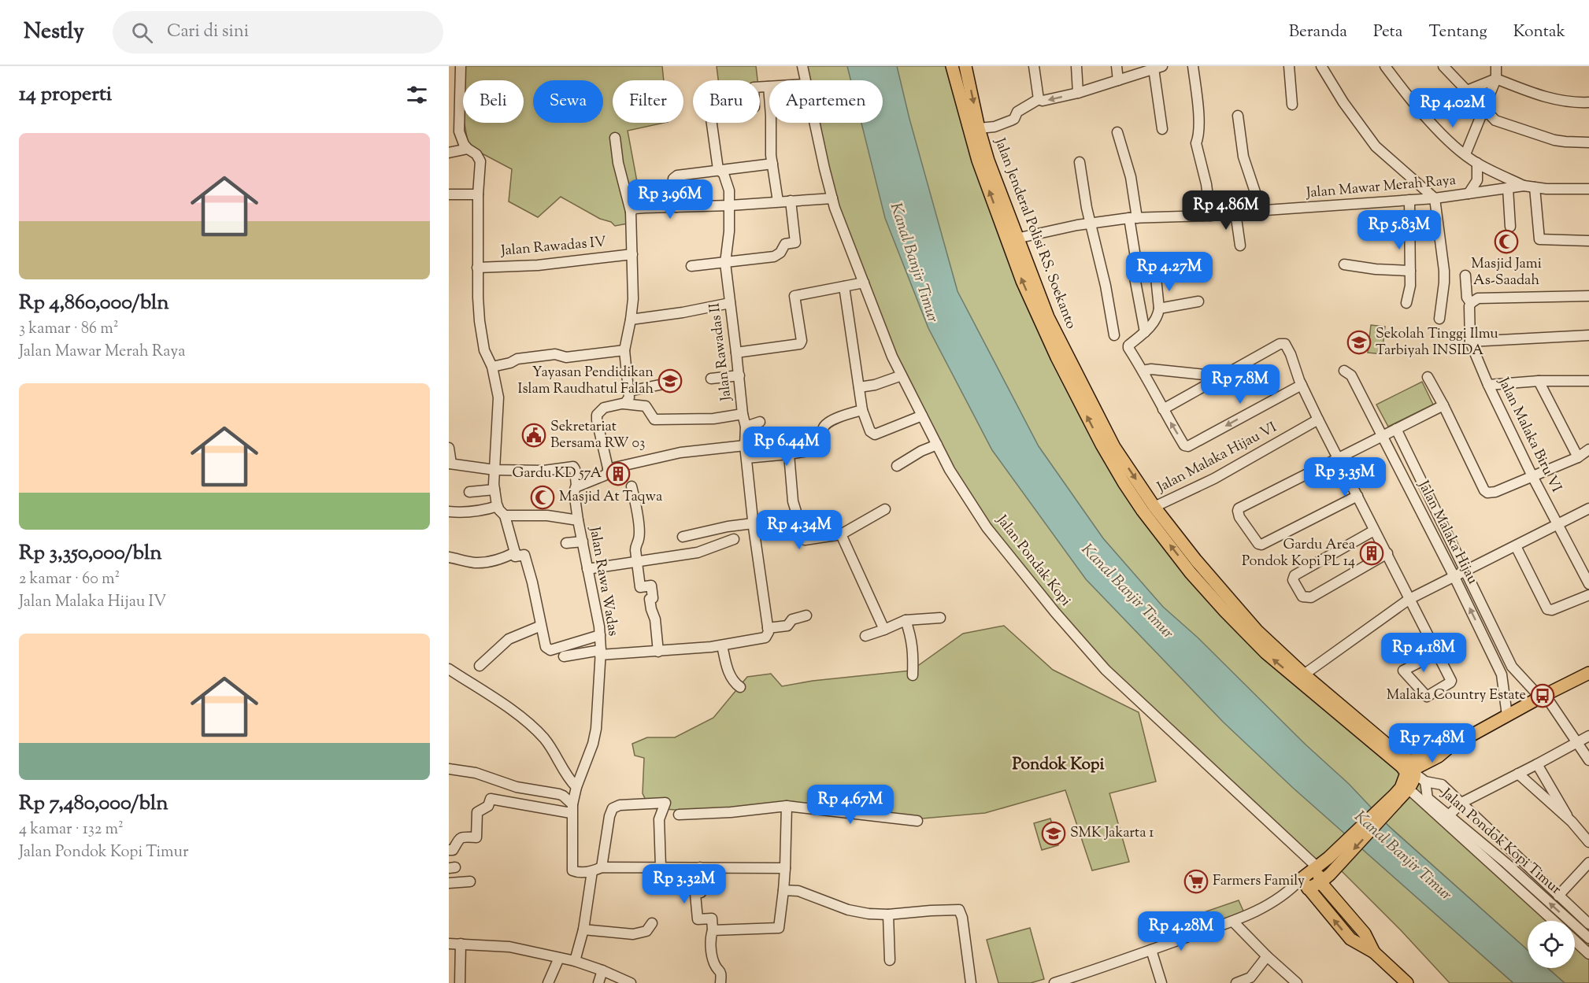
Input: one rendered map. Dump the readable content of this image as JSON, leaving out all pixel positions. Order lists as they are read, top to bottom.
{
  "streets": {
    "main road": ["Jalan Jenderal Polisi RS. Soekanto"],
    "street": [
      "Jalan Mawar Merah Raya",
      "Jalan Rawadas IV",
      "Jalan Rawadas II",
      "Jalan Malaka Biru VI",
      "Jalan Malaka Hijau VI",
      "Jalan Malaka Hijau",
      "Jalan Pondak Kopi",
      "Jalan Rawa Wadas",
      "Jalan Pondok Kopi Timur"
    ]
  },
  "crossings": [
    ["Jalan Mawar Merah Raya", "Jalan Jenderal Polisi RS. Soekanto"],
    ["Jalan Jenderal Polisi RS. Soekanto", "Jalan Malaka Hijau VI"],
    ["Jalan Jenderal Polisi RS. Soekanto", "Jalan Pondok Kopi Timur"]
  ],
  "districts": ["Pondok Kopi"],
  "water": ["Kanal Banjir Timur"],
  "places": {
    "mosque": ["Masjid Jami As-Saadah", "Masjid At Taqwa"],
    "school or university": ["Sekolah Tinggi Ilmu Tarbiyah INSIDA", "Yayasan Pendidikan Islam Raudhatul Falah", "SMK Jakarta 1"],
    "public building": ["Sekretariat Bersama RW 03"],
    "building": ["Gardu KD 57A", "Gardu Area Pondok Kopi PL 14"],
    "bus stop": ["Malaka Country Estate"],
    "supermarket": ["Farmers Family"]
  },
  "page": {
    "header": "Nestly",
    "search": "Cari di sini",
    "nav": [
      "Beranda",
      "Peta",
      "Tentang",
      "Kontak"
    ],
    "heading": "14 properti",
    "chip": [
      "Beli",
      "Sewa",
      "Filter",
      "Baru",
      "Apartemen"
    ],
    "price": [
      "Rp 4.02M",
      "Rp 3.96M",
      "Rp 4.86M",
      "Rp 5.83M",
      "Rp 4.27M",
      "Rp 7.8M",
      "Rp 6.44M",
      "Rp 3.35M",
      "Rp 4.34M",
      "Rp 4.18M",
      "Rp 7.48M",
      "Rp 4.67M",
      "Rp 3.32M",
      "Rp 4.28M"
    ],
    "list": [
      {
        "name": "Rp 4,860,000/bln",
        "note": "3 kamar · 86 m² · Jalan Mawar Merah Raya"
      },
      {
        "name": "Rp 3,350,000/bln",
        "note": "2 kamar · 60 m² · Jalan Malaka Hijau IV"
      },
      {
        "name": "Rp 7,480,000/bln",
        "note": "4 kamar · 132 m² · Jalan Pondok Kopi Timur"
      }
    ]
  }
}
